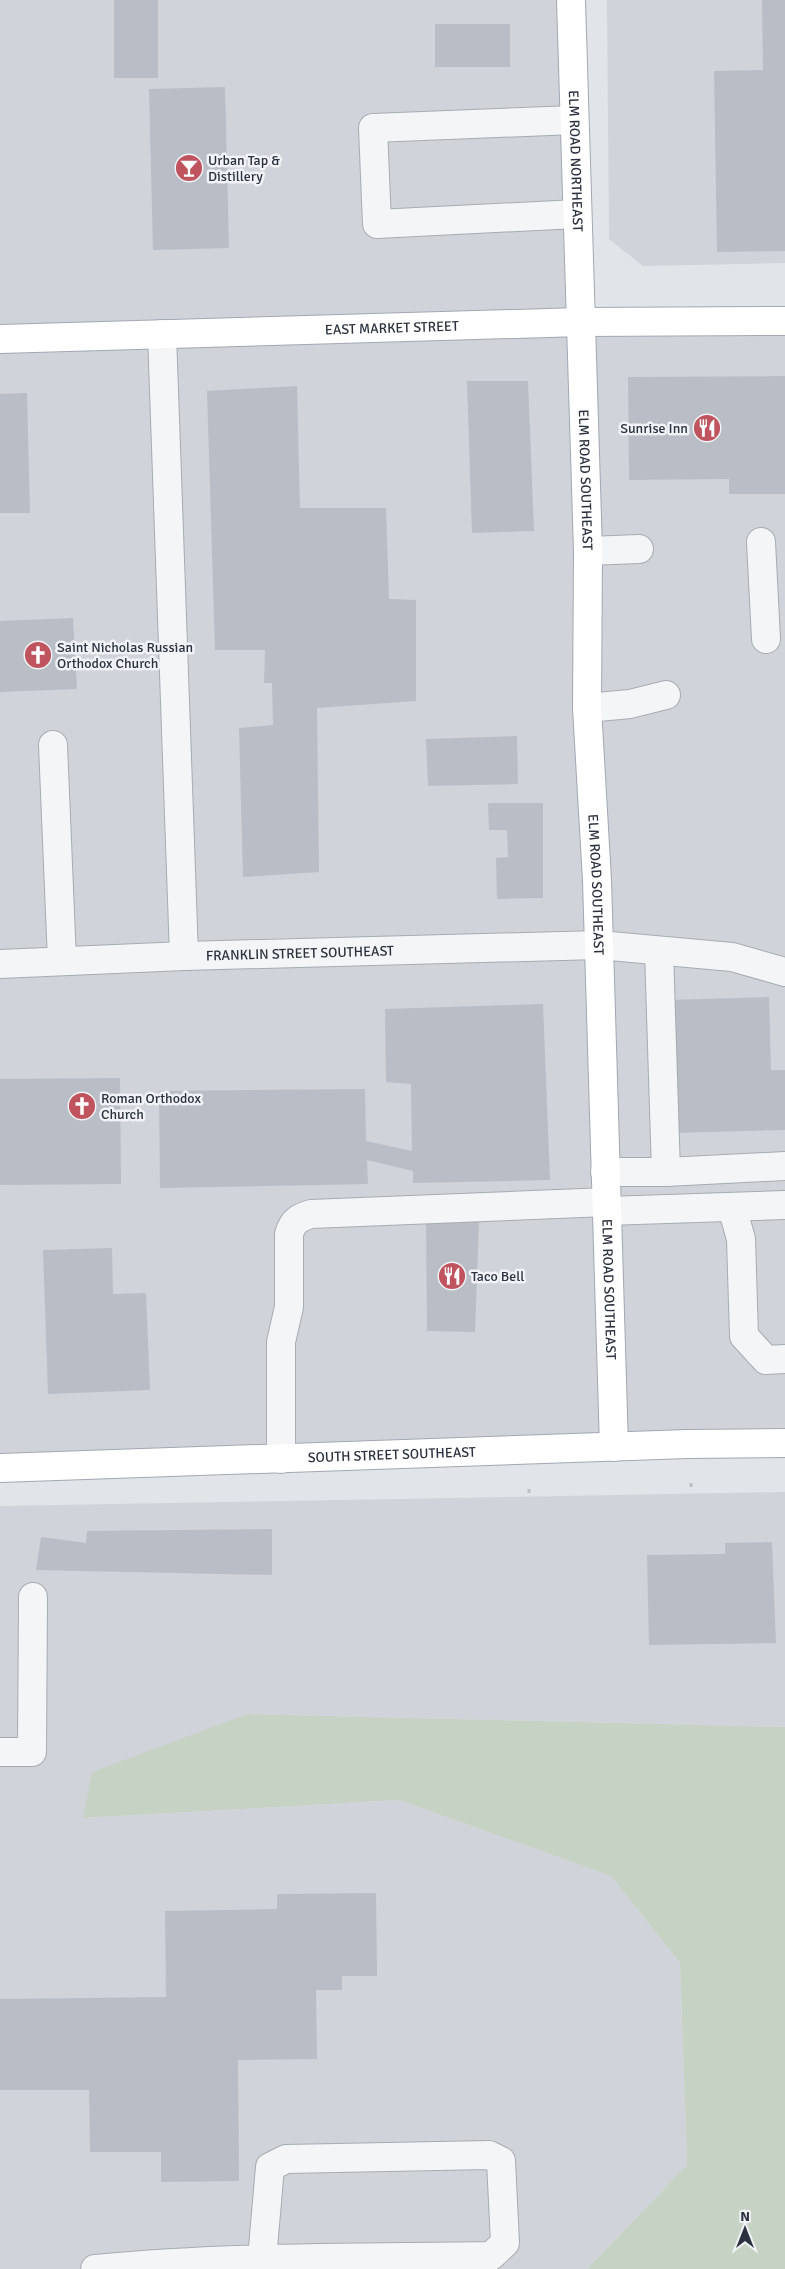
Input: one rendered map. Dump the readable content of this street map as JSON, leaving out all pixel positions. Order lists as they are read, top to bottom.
{
  "streets": {
    "main road": [
      "ELM ROAD NORTHEAST",
      "EAST MARKET STREET",
      "ELM ROAD SOUTHEAST",
      "SOUTH STREET SOUTHEAST"
    ],
    "street": ["FRANKLIN STREET SOUTHEAST"]
  },
  "crossings": [
    ["ELM ROAD NORTHEAST", "EAST MARKET STREET"],
    ["ELM ROAD NORTHEAST", "ELM ROAD SOUTHEAST"],
    ["EAST MARKET STREET", "ELM ROAD SOUTHEAST"],
    ["ELM ROAD SOUTHEAST", "FRANKLIN STREET SOUTHEAST"],
    ["ELM ROAD SOUTHEAST", "SOUTH STREET SOUTHEAST"]
  ],
  "places": {
    "bar": ["Urban Tap & Distillery"],
    "restaurant": ["Sunrise Inn", "Taco Bell"],
    "church": ["Saint Nicholas Russian Orthodox Church", "Roman Orthodox Church"]
  },
  "north": "top"
}
